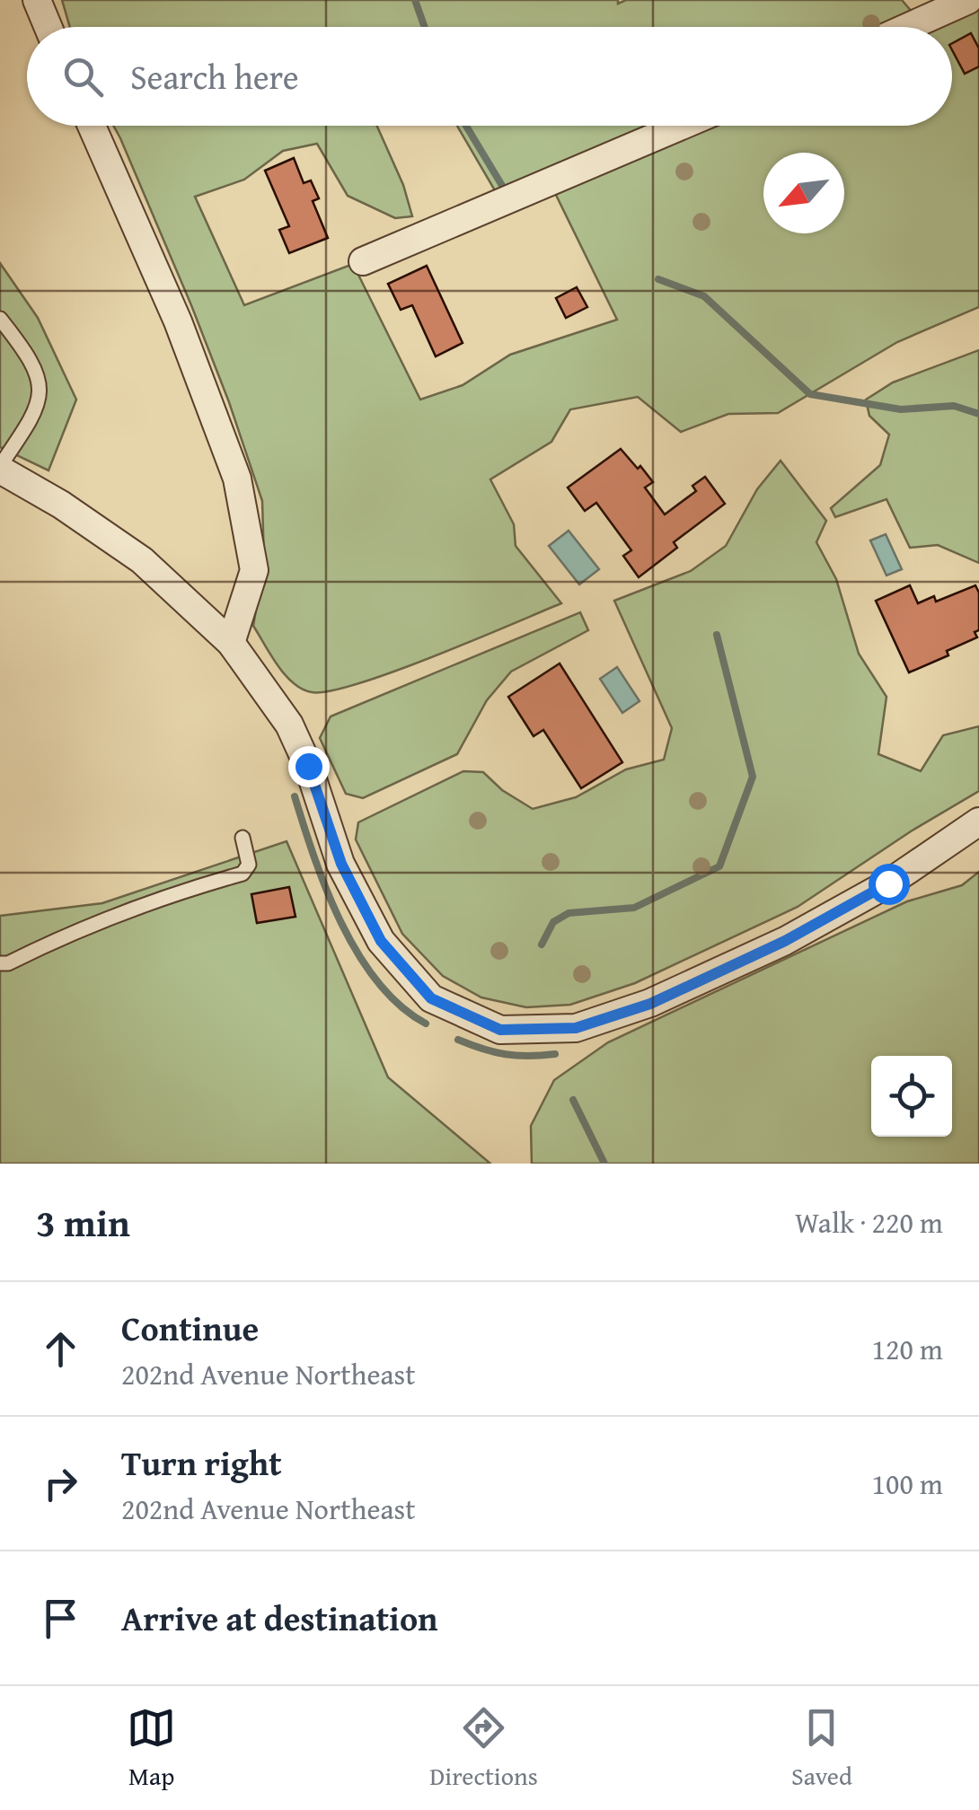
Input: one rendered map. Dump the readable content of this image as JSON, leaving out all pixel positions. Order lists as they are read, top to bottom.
{
  "north": "bottom left",
  "page": {
    "search": "Search here",
    "heading": ["3 min", "Walk · 220 m"],
    "list": [
      ["Continue", "202nd Avenue Northeast", "120 m"],
      ["Turn right", "202nd Avenue Northeast", "100 m"],
      "Arrive at destination"
    ],
    "nav": ["Map", "Directions", "Saved"]
  }
}
